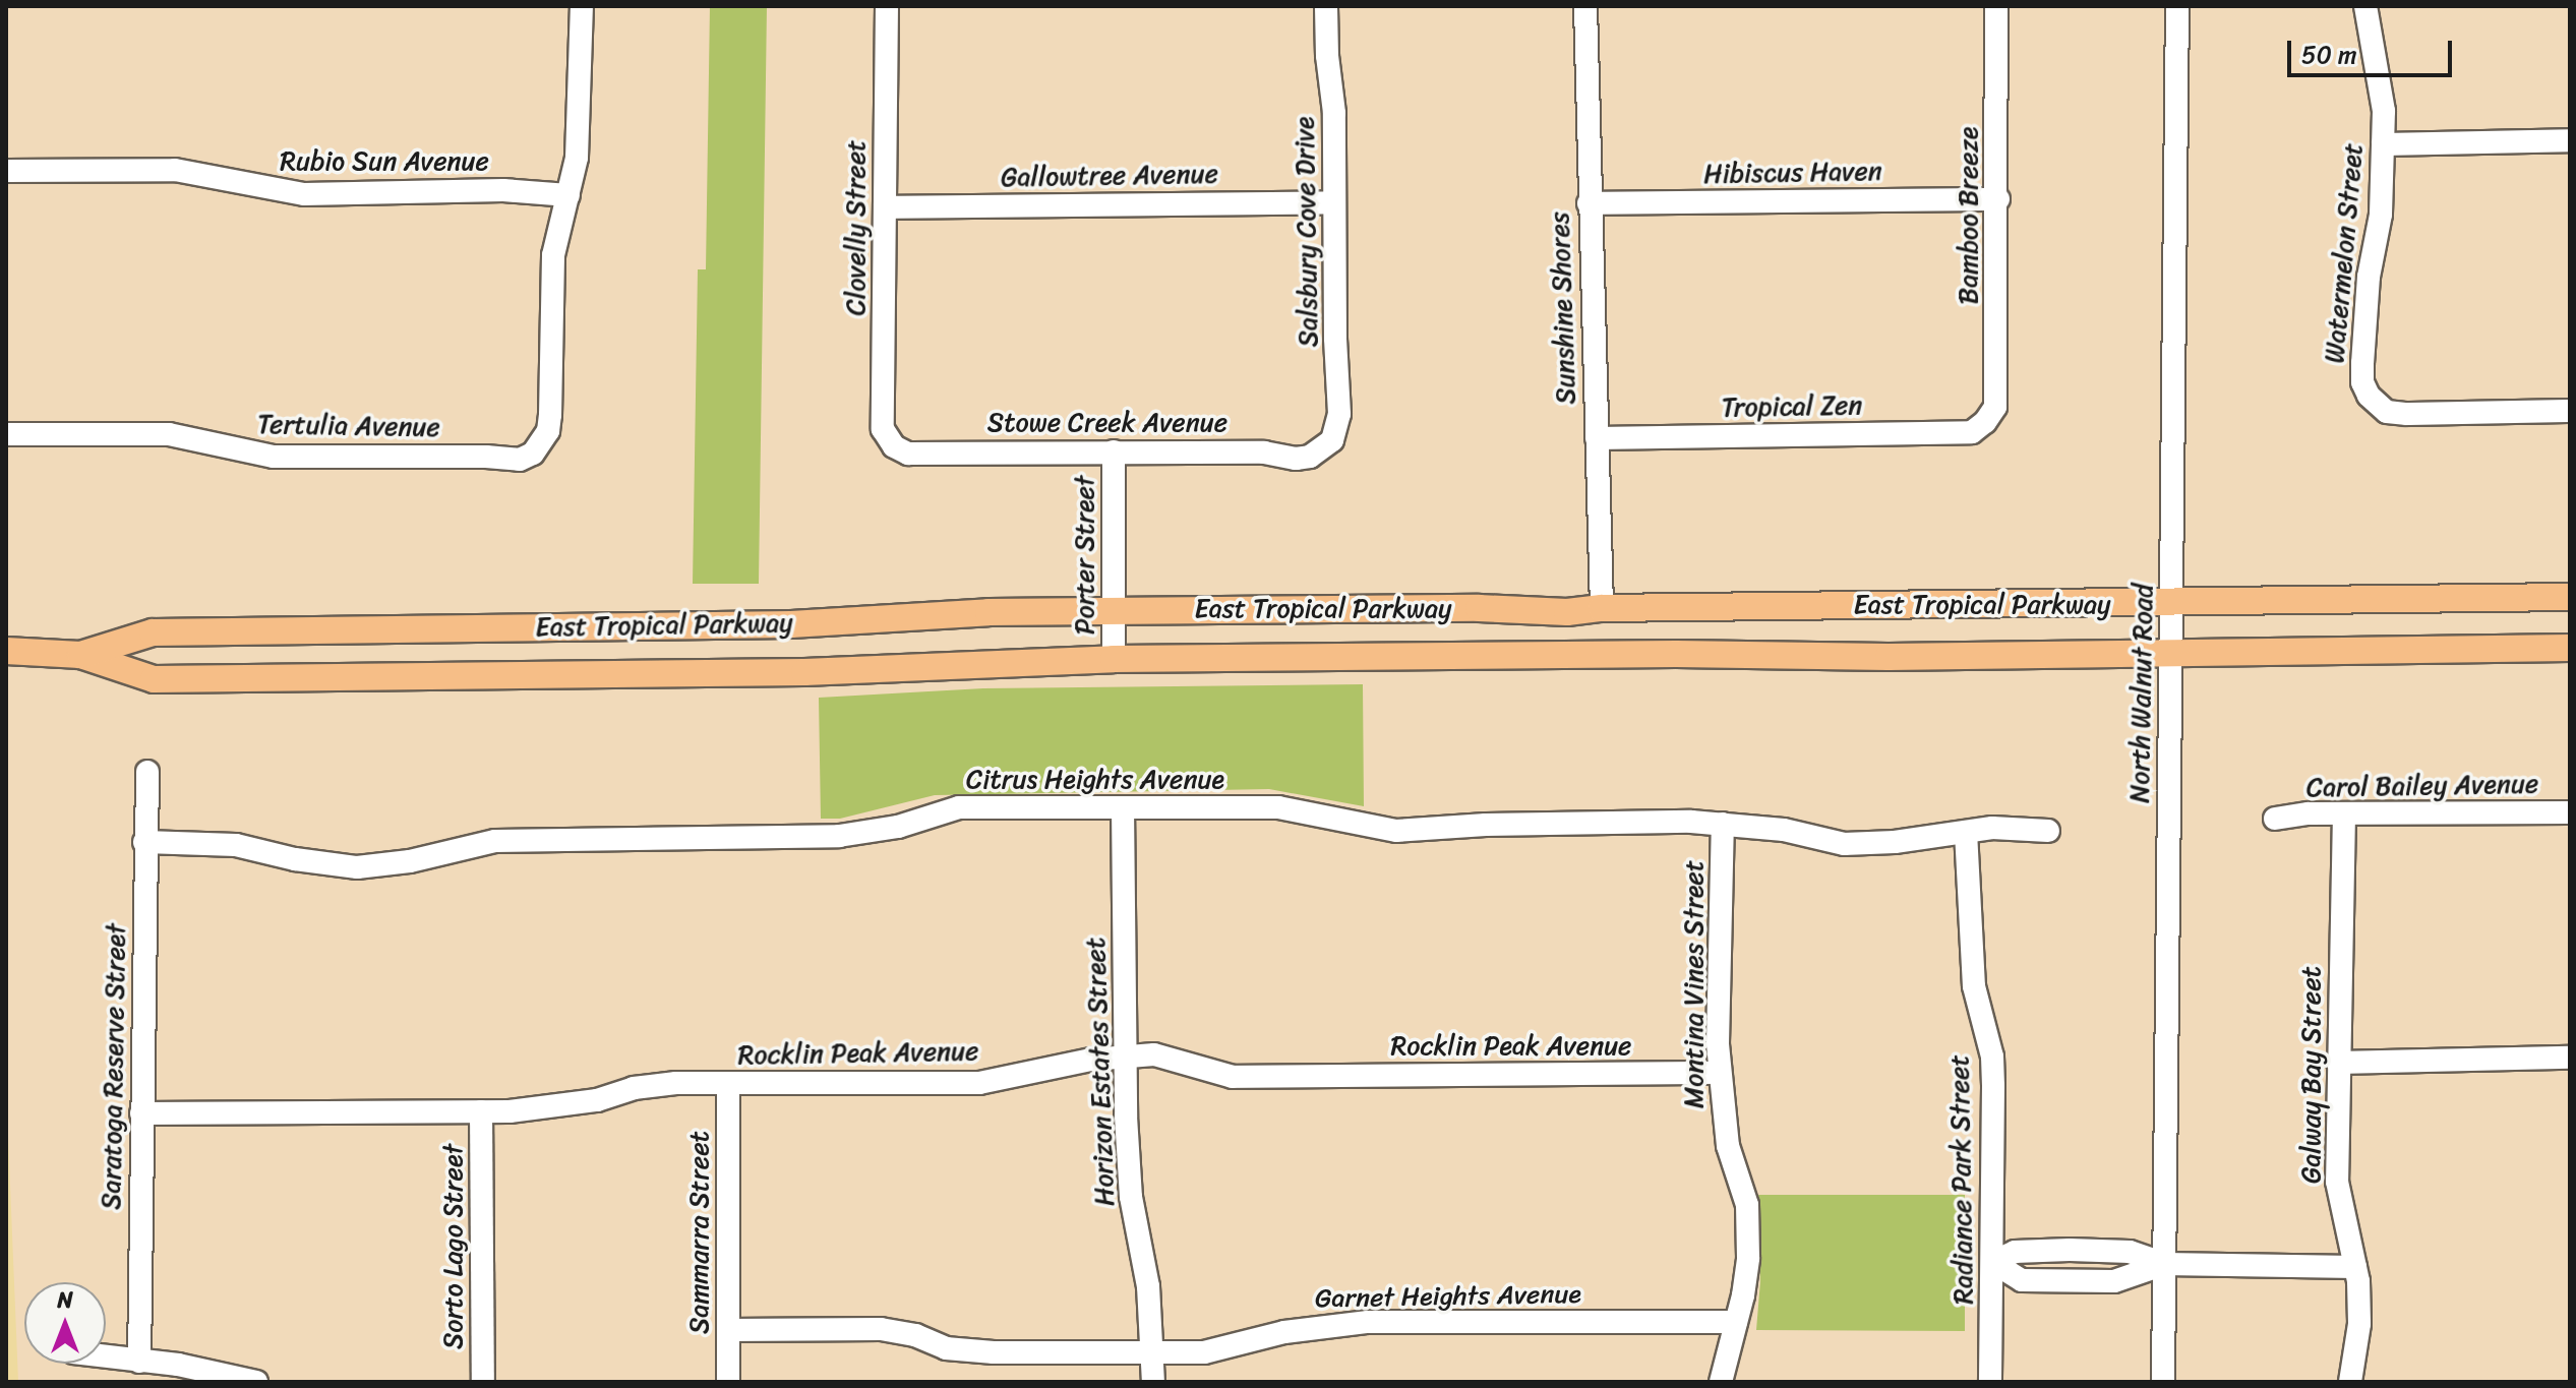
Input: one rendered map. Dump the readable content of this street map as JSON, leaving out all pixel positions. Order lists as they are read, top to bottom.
{
  "streets": {
    "main road": ["East Tropical Parkway"],
    "street": [
      "Rubio Sun Avenue",
      "Hibiscus Haven",
      "Gallowtree Avenue",
      "Bamboo Breeze",
      "Clovelly Street",
      "Salsbury Cove Drive",
      "Watermelon Street",
      "Sunshine Shores",
      "Tropical Zen",
      "Stowe Creek Avenue",
      "Tertulia Avenue",
      "Porter Street",
      "North Walnut Road",
      "Citrus Heights Avenue",
      "Carol Bailey Avenue",
      "Montina Vines Street",
      "Rocklin Peak Avenue",
      "Saratoga Reserve Street",
      "Horizon Estates Street",
      "Galway Bay Street",
      "Radiance Park Street",
      "Sammarra Street",
      "Sorto Lago Street",
      "Garnet Heights Avenue"
    ]
  },
  "crossings": [
    ["Rubio Sun Avenue", "Tertulia Avenue"],
    ["Hibiscus Haven", "Bamboo Breeze"],
    ["Hibiscus Haven", "Sunshine Shores"],
    ["Gallowtree Avenue", "Clovelly Street"],
    ["Gallowtree Avenue", "Salsbury Cove Drive"],
    ["Bamboo Breeze", "Tropical Zen"],
    ["Clovelly Street", "Stowe Creek Avenue"],
    ["Salsbury Cove Drive", "Stowe Creek Avenue"],
    ["Sunshine Shores", "Tropical Zen"],
    ["Sunshine Shores", "East Tropical Parkway"],
    ["Stowe Creek Avenue", "Porter Street"],
    ["Porter Street", "East Tropical Parkway"],
    ["East Tropical Parkway", "North Walnut Road"],
    ["Citrus Heights Avenue", "Montina Vines Street"],
    ["Citrus Heights Avenue", "Saratoga Reserve Street"],
    ["Citrus Heights Avenue", "Horizon Estates Street"],
    ["Citrus Heights Avenue", "Radiance Park Street"],
    ["Carol Bailey Avenue", "Galway Bay Street"],
    ["Montina Vines Street", "Rocklin Peak Avenue"],
    ["Montina Vines Street", "Garnet Heights Avenue"],
    ["Rocklin Peak Avenue", "Saratoga Reserve Street"],
    ["Rocklin Peak Avenue", "Horizon Estates Street"],
    ["Rocklin Peak Avenue", "Sammarra Street"],
    ["Rocklin Peak Avenue", "Sorto Lago Street"],
    ["Horizon Estates Street", "Garnet Heights Avenue"],
    ["Sammarra Street", "Garnet Heights Avenue"]
  ],
  "scale_bar": "50 m",
  "north": "top"
}
